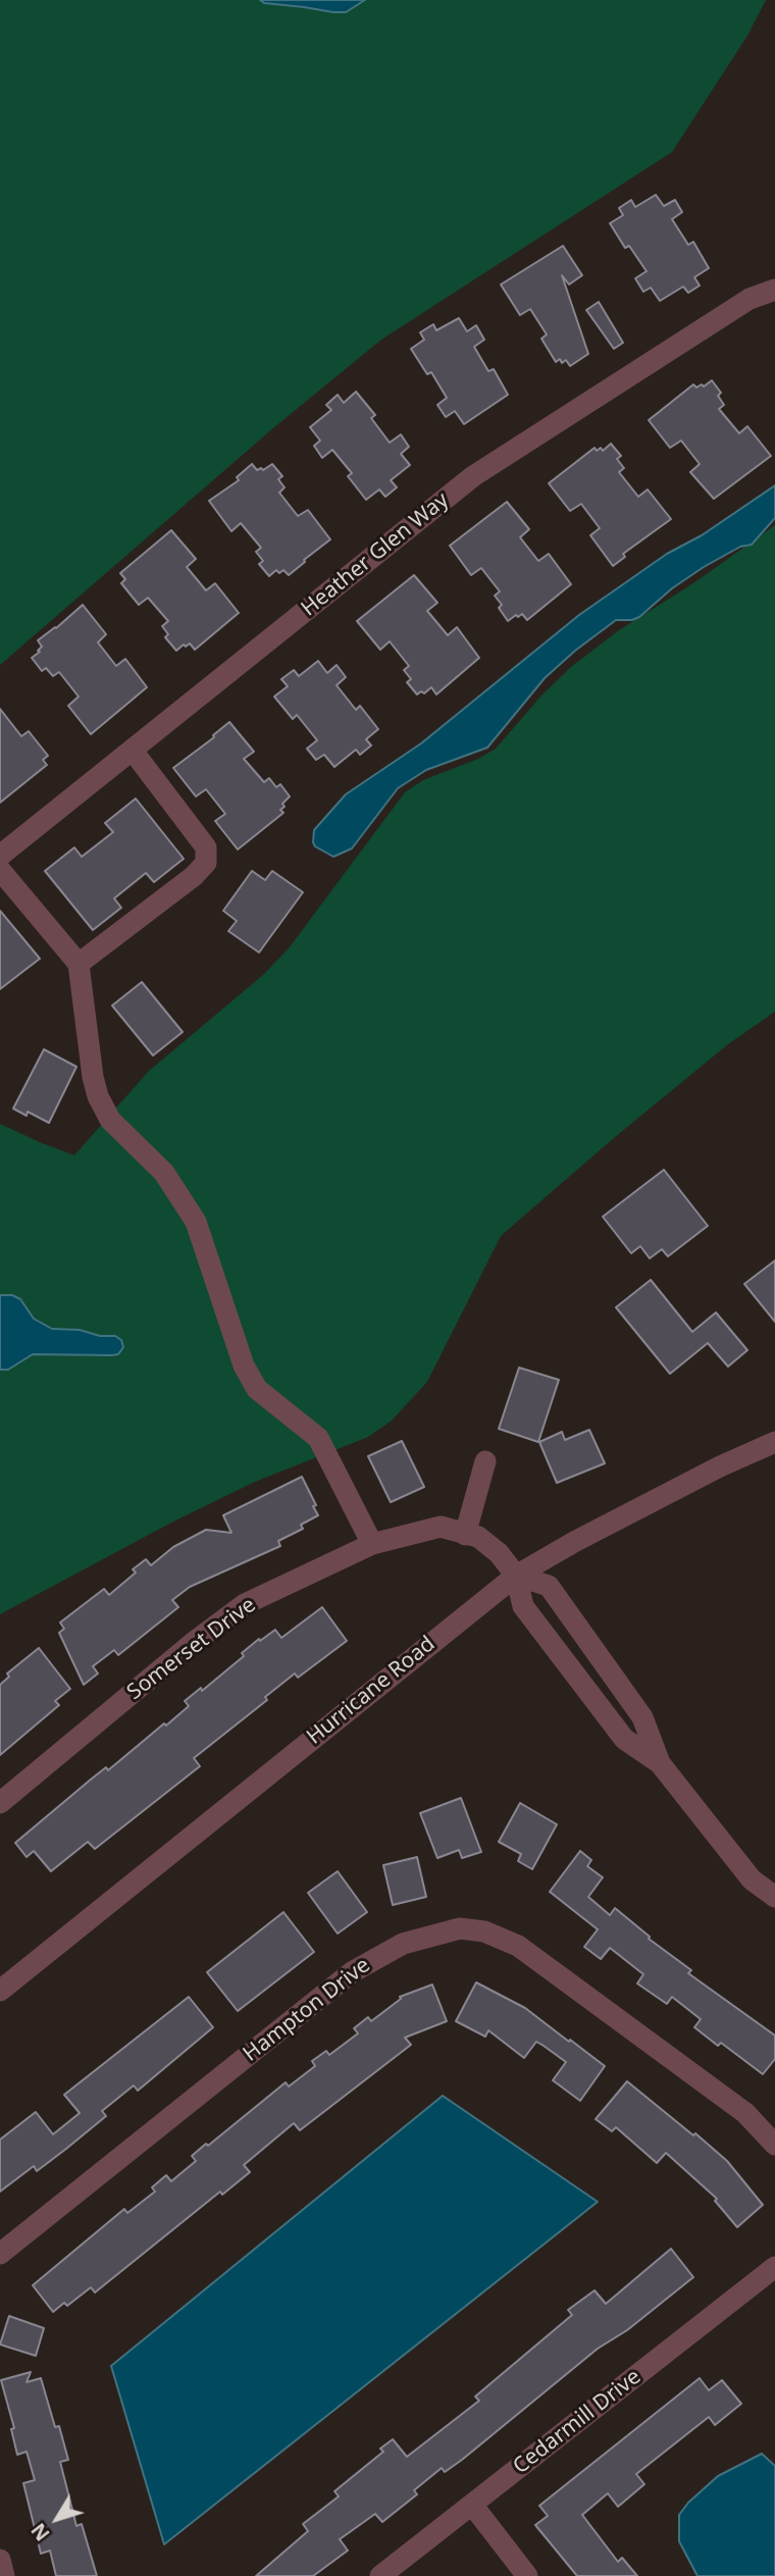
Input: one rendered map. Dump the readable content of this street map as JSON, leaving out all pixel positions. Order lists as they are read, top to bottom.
{
  "streets": {
    "street": [
      "Heather Glen Way",
      "Somerset Drive",
      "Hurricane Road",
      "Hampton Drive",
      "Cedarmill Drive"
    ]
  },
  "crossings": [
    ["Somerset Drive", "Hurricane Road"]
  ],
  "north": "bottom left"
}
